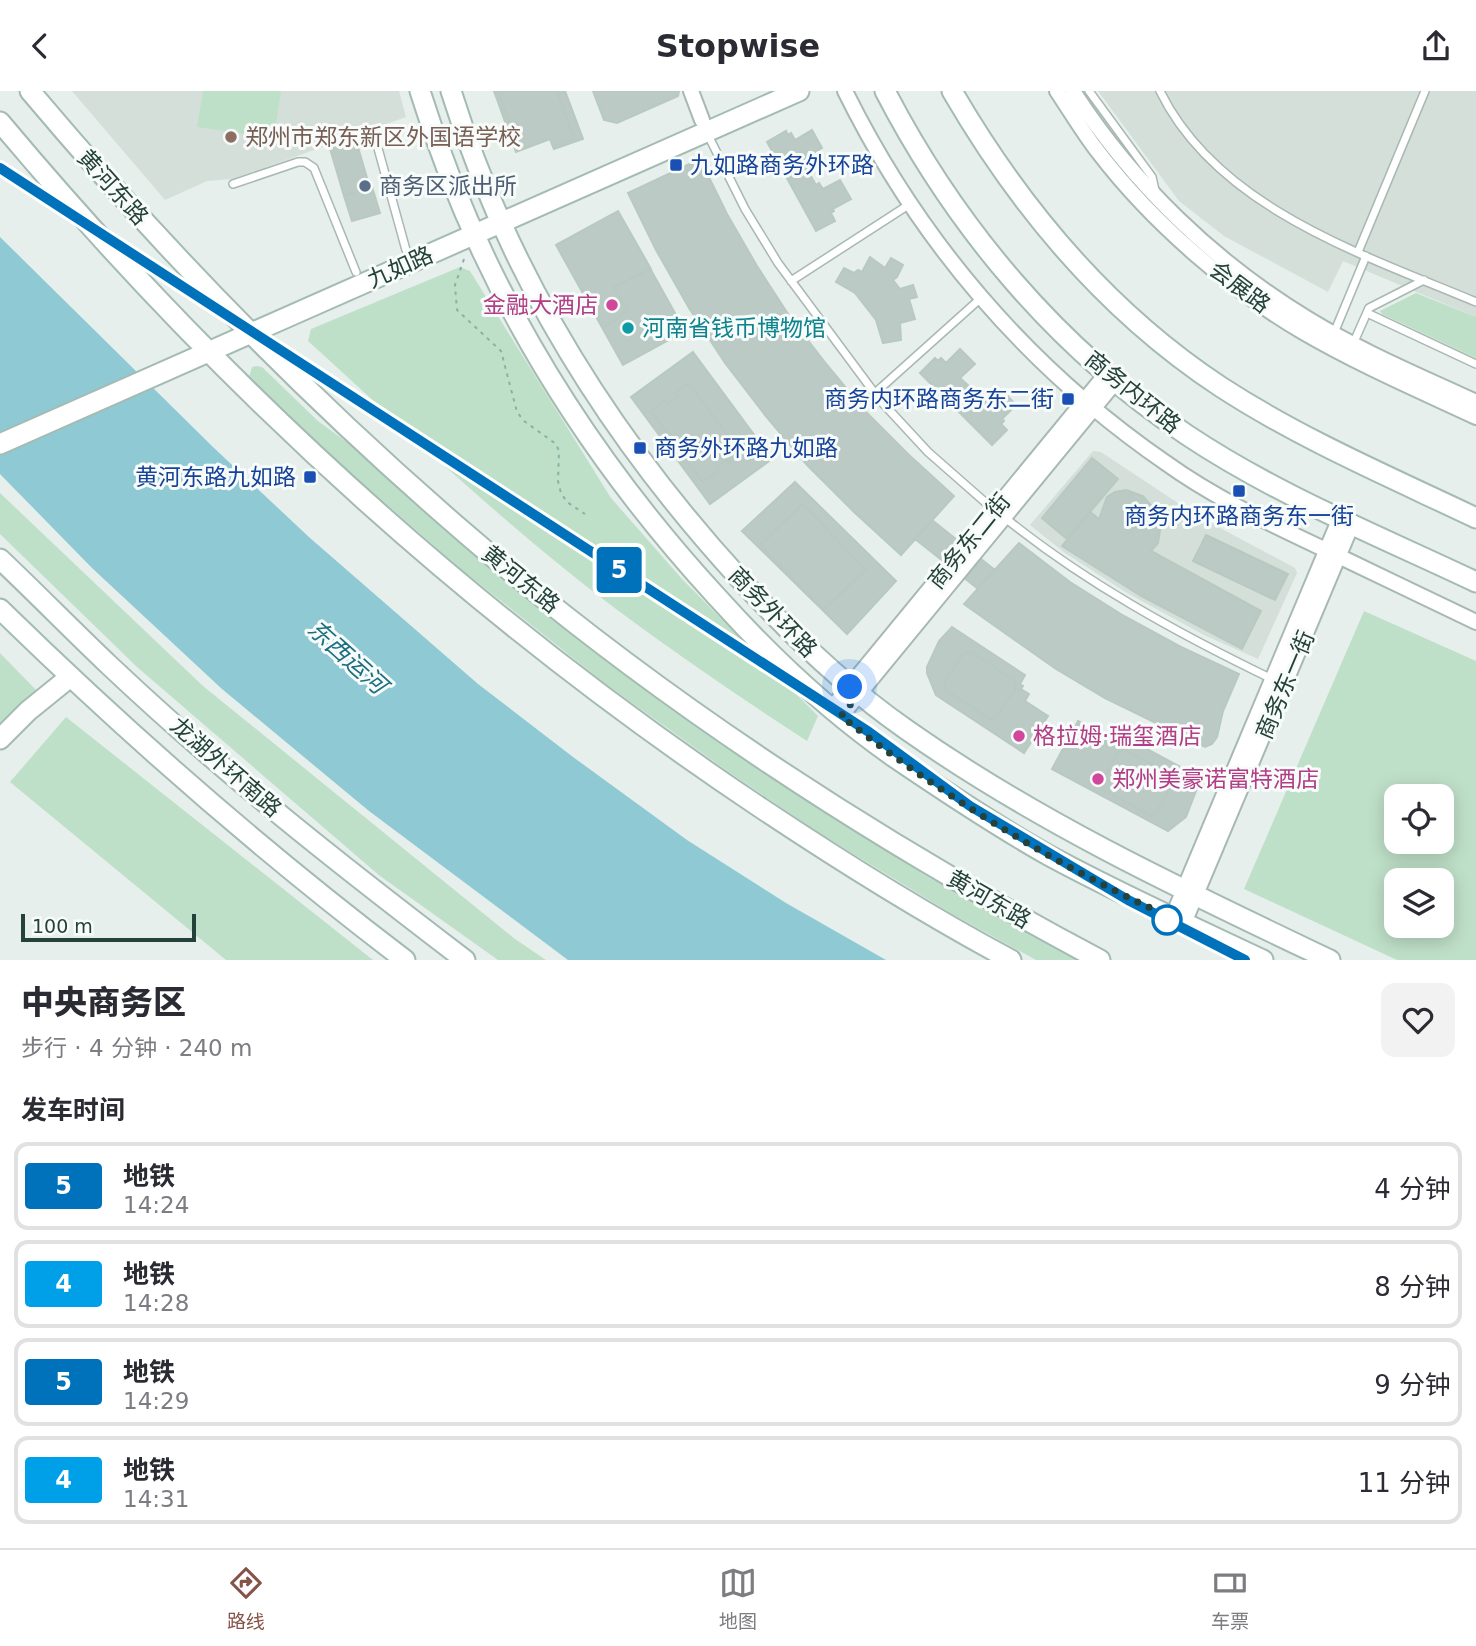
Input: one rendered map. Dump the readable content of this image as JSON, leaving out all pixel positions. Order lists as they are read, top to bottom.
{
  "streets": {
    "street": [
      "黄河东路",
      "九如路",
      "会展路",
      "商务内环路",
      "商务东二街",
      "商务外环路",
      "商务东一街",
      "龙湖外环南路"
    ]
  },
  "crossings": [
    ["黄河东路", "九如路"],
    ["九如路", "商务外环路"],
    ["商务内环路", "商务东二街"],
    ["商务内环路", "商务东一街"],
    ["商务东二街", "商务外环路"],
    ["商务外环路", "商务东一街"]
  ],
  "water": ["东西运河"],
  "places": {
    "other": [
      "郑州市郑东新区外国语学校",
      "商务区派出所",
      "金融大酒店",
      "河南省钱币博物馆",
      "格拉姆·瑞玺酒店",
      "郑州美豪诺富特酒店"
    ],
    "transit": [
      "九如路商务外环路",
      "商务内环路商务东二街",
      "商务外环路九如路",
      "黄河东路九如路",
      "商务内环路商务东一街"
    ]
  },
  "lines": ["metro line 5"],
  "scale_bar": "100 m",
  "page": {
    "header": "Stopwise",
    "on_map": "5",
    "scale": "100 m",
    "heading": [
      ["中央商务区", "步行 · 4 分钟 · 240 m"],
      "发车时间"
    ],
    "list": [
      {
        "mark": "5",
        "name": "地铁",
        "note": "14:24",
        "value": "4 分钟"
      },
      {
        "mark": "4",
        "name": "地铁",
        "note": "14:28",
        "value": "8 分钟"
      },
      {
        "mark": "5",
        "name": "地铁",
        "note": "14:29",
        "value": "9 分钟"
      },
      {
        "mark": "4",
        "name": "地铁",
        "note": "14:31",
        "value": "11 分钟"
      }
    ],
    "tabs": ["路线", "地图", "车票"]
  }
}
